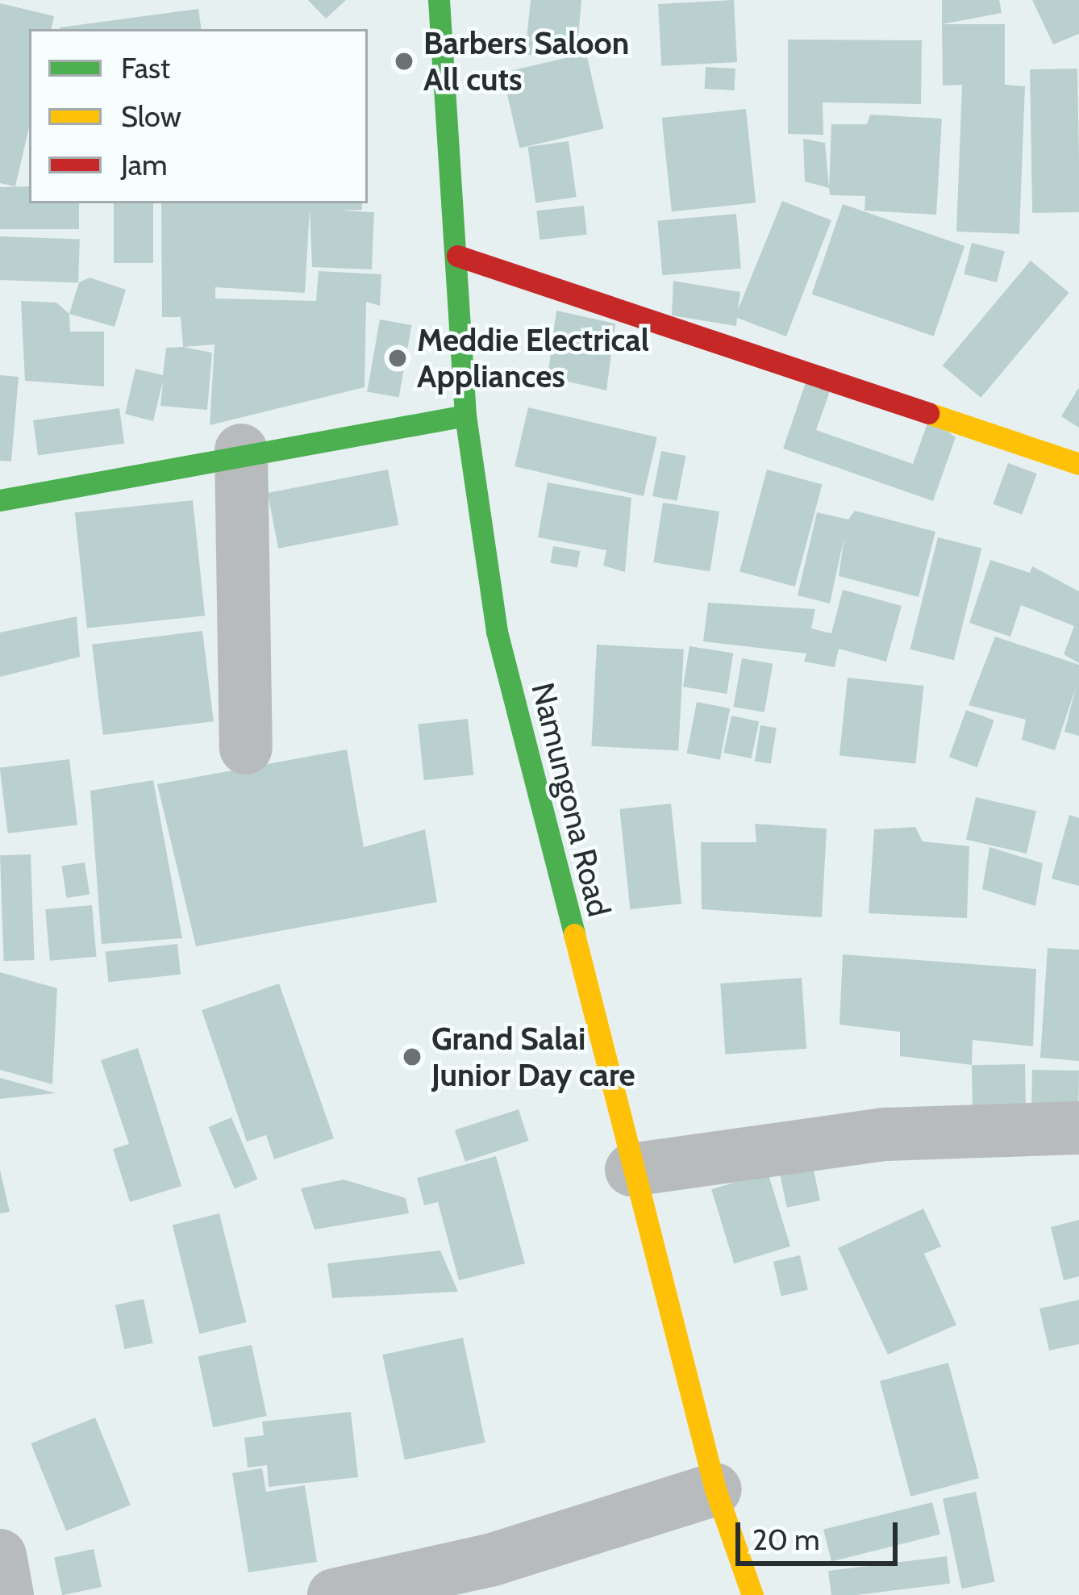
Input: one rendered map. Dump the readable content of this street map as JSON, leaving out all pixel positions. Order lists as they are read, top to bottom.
{
  "streets": {
    "street": ["Namungona Road"]
  },
  "places": ["Barbers Saloon All cuts", "Meddie Electrical Appliances", "Grand Salai Junior Day care"],
  "legend": ["Fast", "Slow", "Jam"],
  "scale_bar": "20 m"
}
